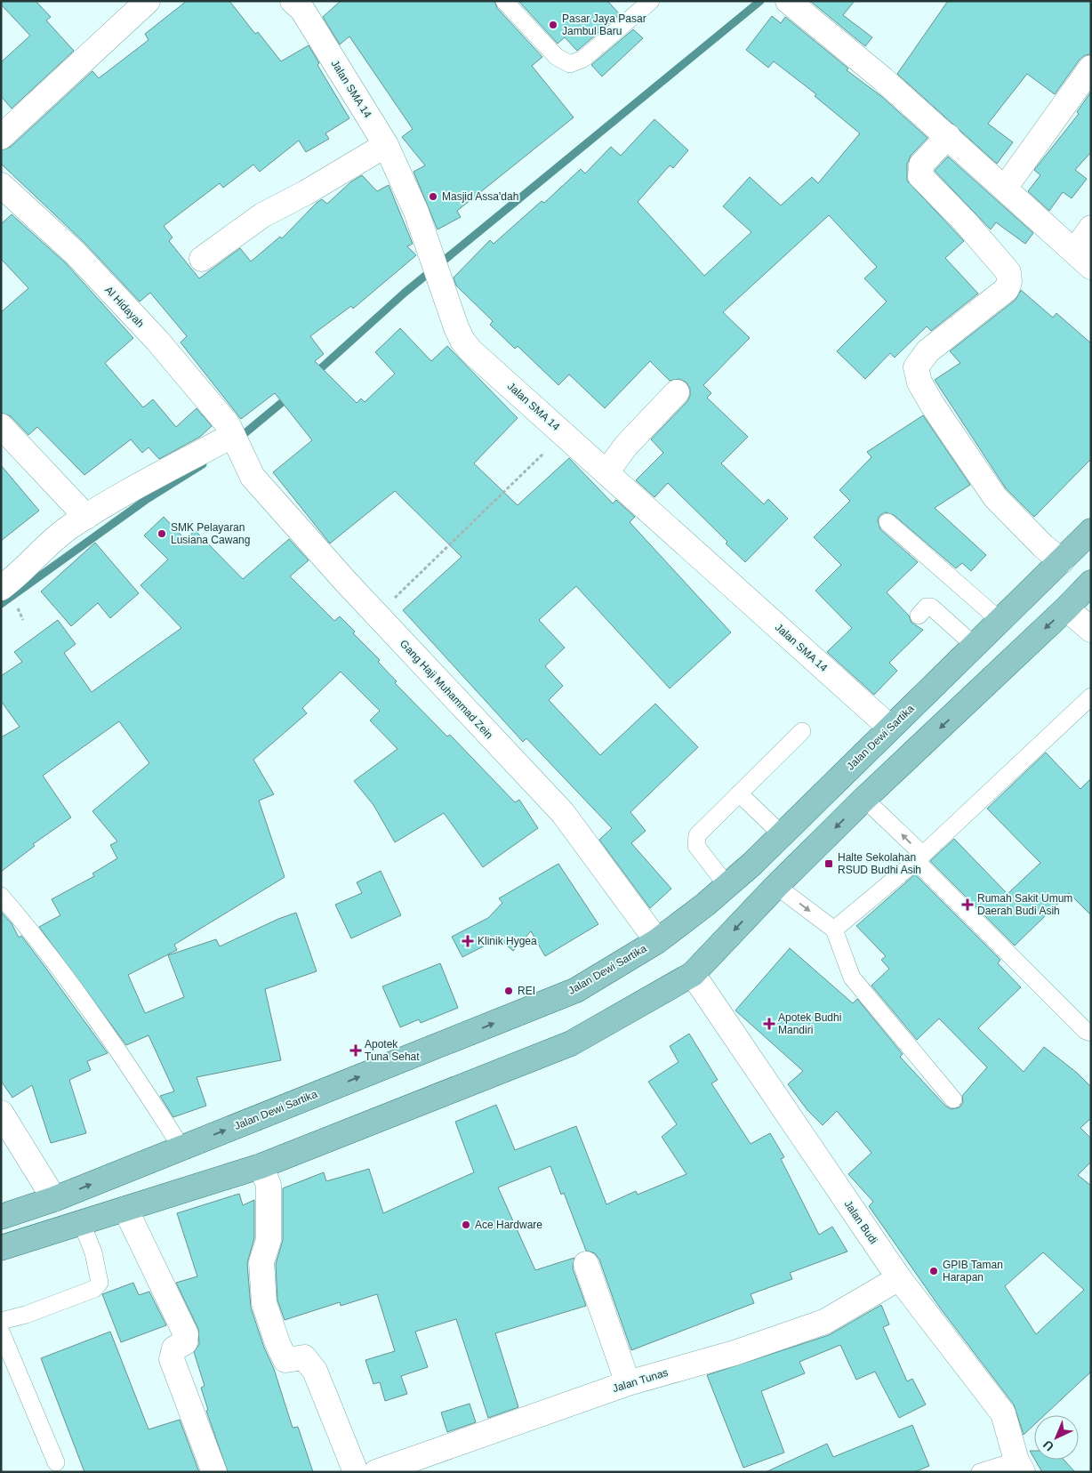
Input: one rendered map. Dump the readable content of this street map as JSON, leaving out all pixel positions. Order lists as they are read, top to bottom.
{
  "streets": {
    "main road": ["Jalan Dewi Sartika"],
    "street": [
      "Jalan SMA 14",
      "Al Hidayah",
      "Gang Haji Muhammad Zein",
      "Jalan Budi",
      "Jalan Tunas"
    ]
  },
  "crossings": [
    ["Jalan SMA 14", "Jalan Dewi Sartika"],
    ["Al Hidayah", "Gang Haji Muhammad Zein"],
    ["Gang Haji Muhammad Zein", "Jalan Dewi Sartika"],
    ["Jalan Budi", "Jalan Tunas"]
  ],
  "places": {
    "other": [
      "Pasar Jaya Pasar Jambul Baru",
      "Masjid Assa'dah",
      "SMK Pelayaran Lusiana Cawang",
      "REI",
      "Ace Hardware",
      "GPIB Taman Harapan"
    ],
    "transit": ["Halte Sekolahan RSUD Budhi Asih"],
    "health": [
      "Rumah Sakit Umum Daerah Budi Asih",
      "Klinik Hygea",
      "Apotek Budhi Mandiri",
      "Apotek Tuna Sehat"
    ]
  },
  "north": "bottom left"
}
